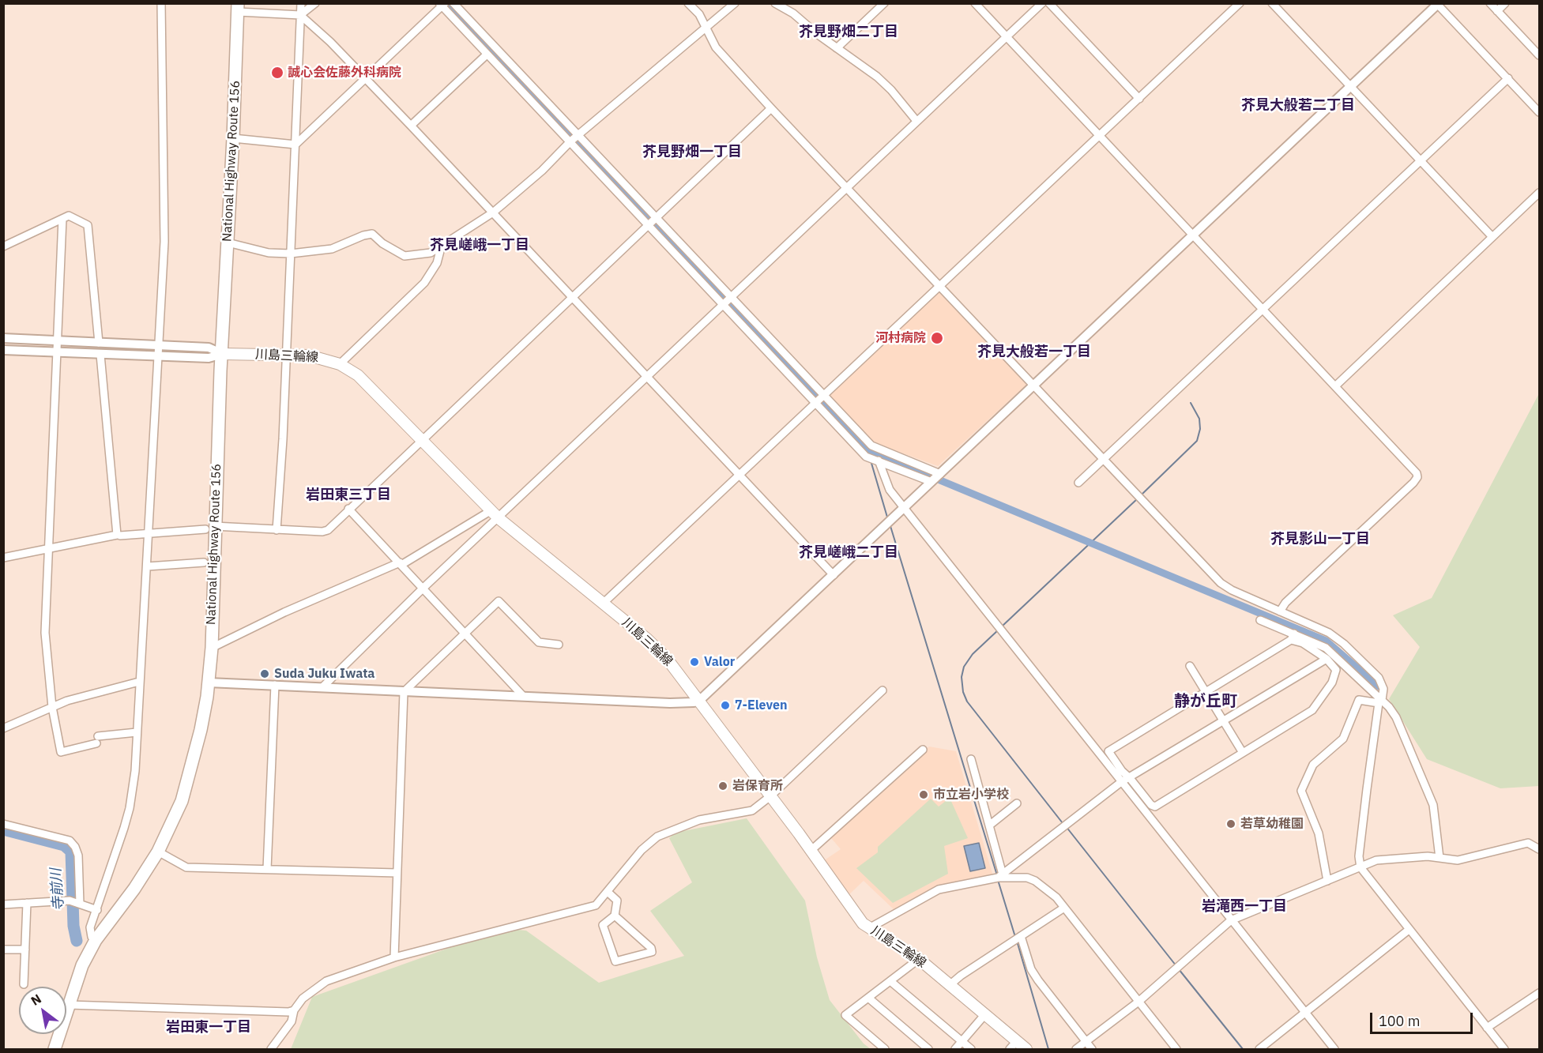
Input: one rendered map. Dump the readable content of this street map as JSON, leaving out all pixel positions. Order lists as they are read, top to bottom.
{
  "streets": {
    "highway": ["National Highway Route 156"],
    "main road": ["川島三輪線"]
  },
  "crossings": [
    ["National Highway Route 156", "川島三輪線"]
  ],
  "districts": [
    "芥見野畑二丁目",
    "芥見大般若二丁目",
    "芥見野畑一丁目",
    "芥見嵯峨一丁目",
    "芥見大般若一丁目",
    "岩田東三丁目",
    "芥見影山一丁目",
    "芥見嵯峨二丁目",
    "静が丘町",
    "岩滝西一丁目",
    "岩田東一丁目"
  ],
  "water": ["寺前川"],
  "places": [
    "誠心会佐藤外科病院",
    "河村病院",
    "Valor",
    "Suda Juku Iwata",
    "7-Eleven",
    "岩保育所",
    "市立岩小学校",
    "若草幼稚園"
  ],
  "scale_bar": "100 m",
  "north": "top left"
}
